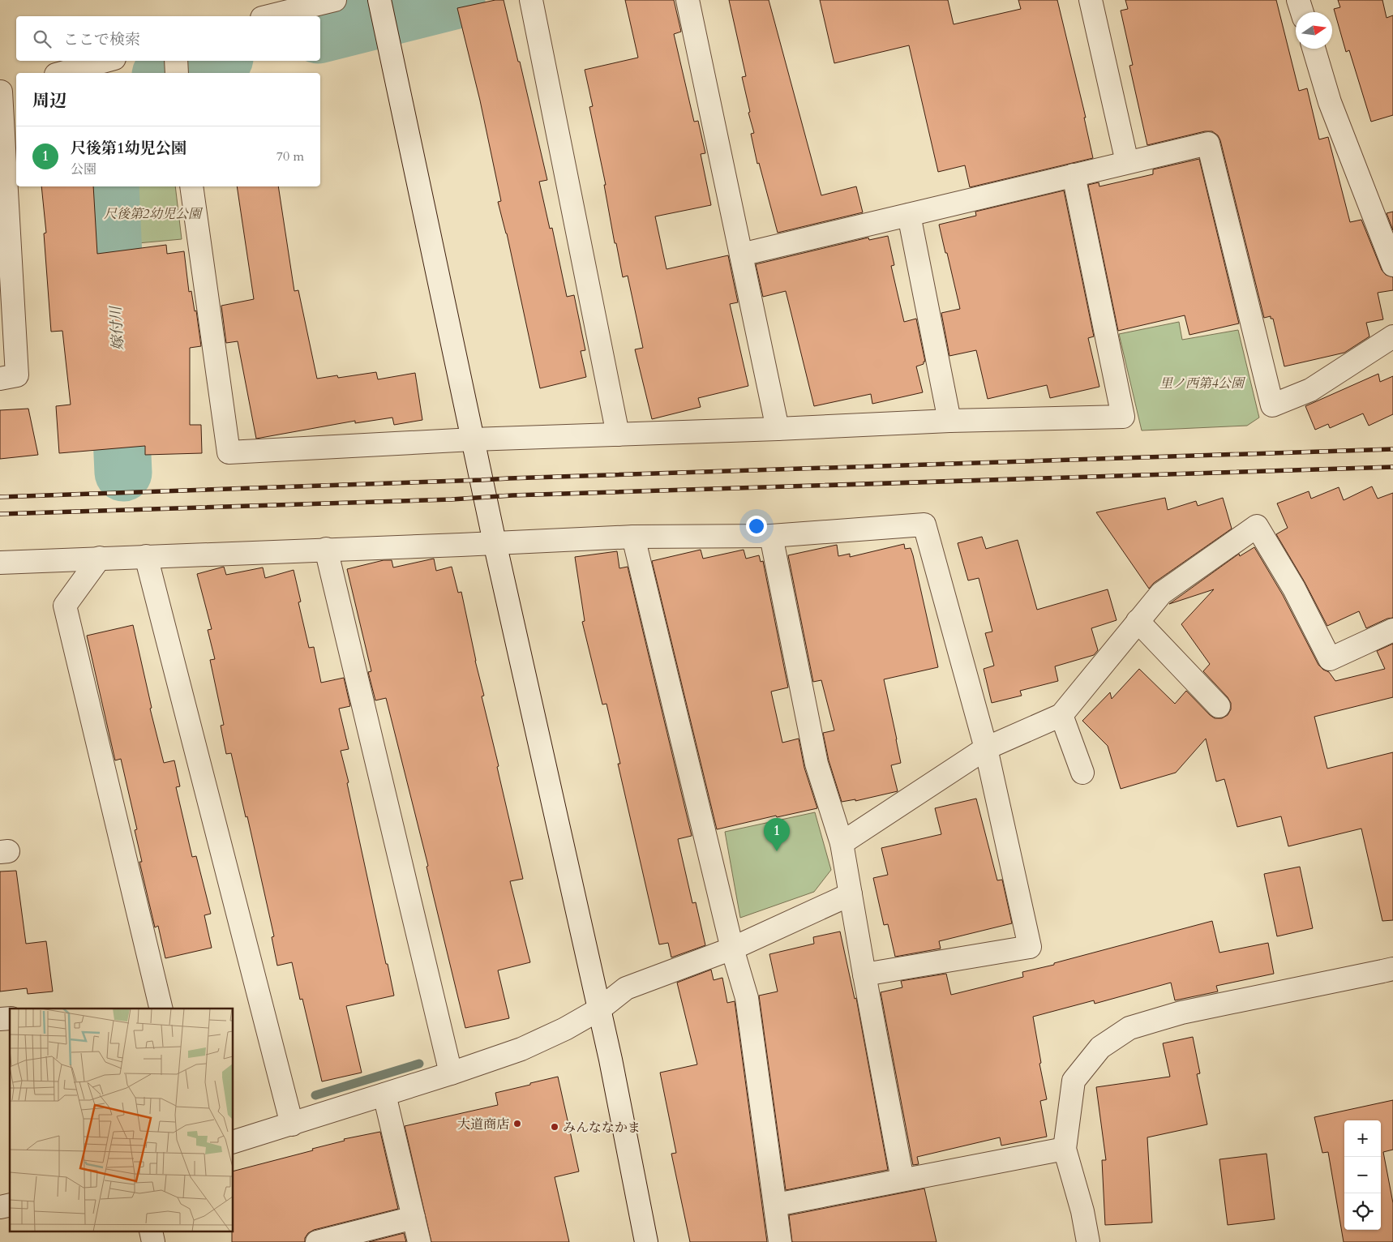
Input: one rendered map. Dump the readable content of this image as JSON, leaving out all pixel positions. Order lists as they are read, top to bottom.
{
  "water": ["嫁付川"],
  "parks": ["尺後第2幼児公園", "里ノ西第4公園"],
  "places": ["大道商店", "みんななかま"],
  "north": "right",
  "page": {
    "search": "ここで検索",
    "heading": "周辺",
    "list": [
      {
        "mark": "1",
        "name": "尺後第1幼児公園",
        "note": "公園",
        "value": "70 m"
      }
    ],
    "pins": "1",
    "map_buttons": ["+", "−"]
  }
}
